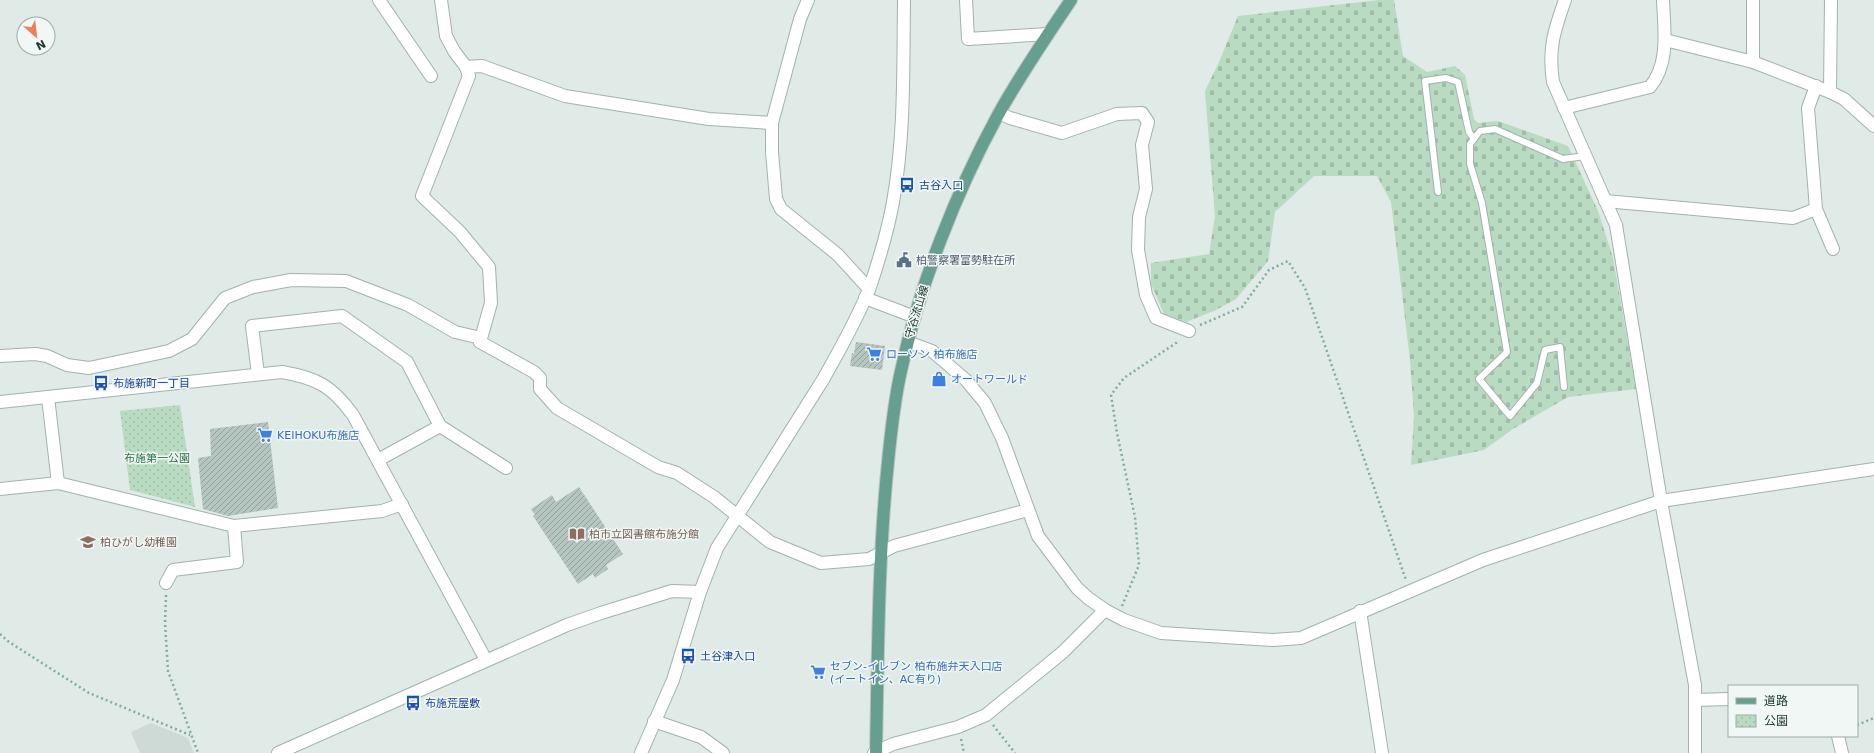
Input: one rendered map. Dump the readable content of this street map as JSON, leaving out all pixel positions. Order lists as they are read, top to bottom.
{
  "streets": {
    "main road": ["守谷流山線"]
  },
  "parks": ["布施第一公園"],
  "places": {
    "bus stop": [
      "古谷入口",
      "布施新町一丁目",
      "土谷津入口",
      "布施荒屋敷"
    ],
    "public building": ["柏警察署富勢駐在所"],
    "supermarket": ["ローソン 柏布施店", "KEIHOKU布施店", "セブン-イレブン 柏布施弁天入口店 (イートイン、AC有り)"],
    "shop": ["オートワールド"],
    "library": ["柏市立図書館布施分館"],
    "school or university": ["柏ひがし幼稚園"]
  },
  "legend": ["道路", "公園"],
  "north": "bottom right"
}
